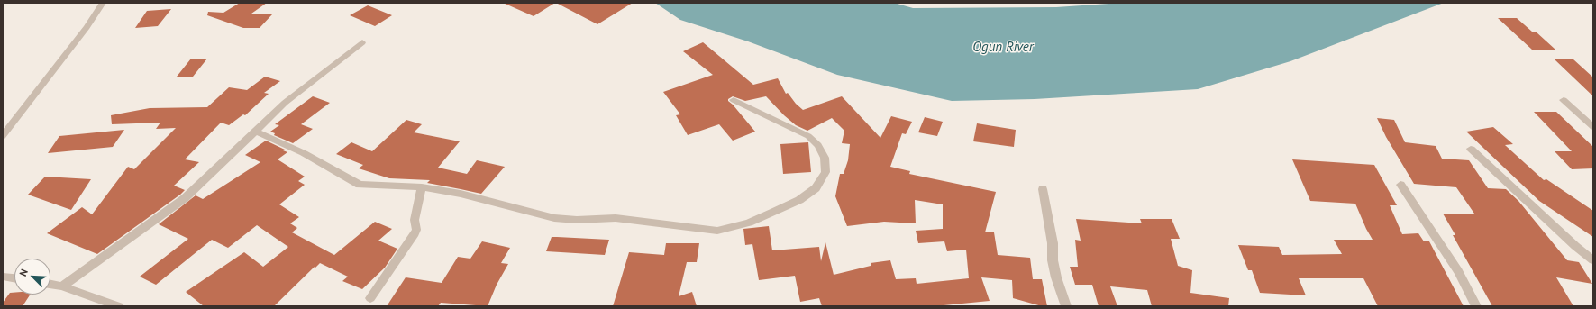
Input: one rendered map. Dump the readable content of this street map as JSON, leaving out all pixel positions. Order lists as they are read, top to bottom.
{
  "water": ["Ogun River"],
  "north": "top left"
}
